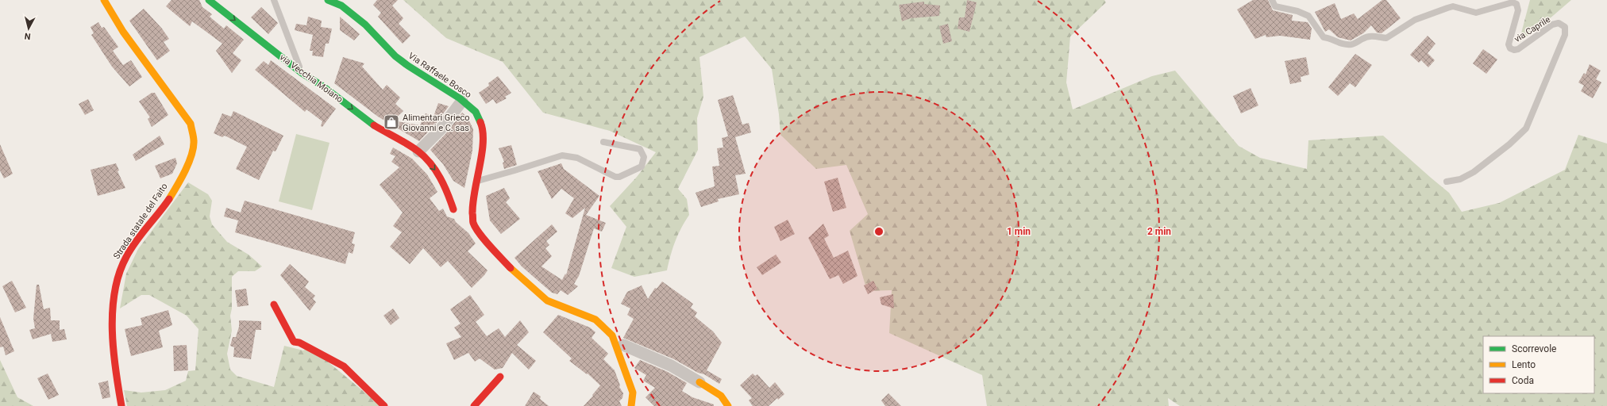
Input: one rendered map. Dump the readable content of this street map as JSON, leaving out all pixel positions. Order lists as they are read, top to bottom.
{
  "streets": {
    "street": ["Via Raffaele Bosco", "via Vecchia Moiano", "Strada statale del Faito"],
    "lane": ["via Caprile"]
  },
  "one_way": ["via Vecchia Moiano"],
  "places": {
    "shop": ["Alimentari Grieco Giovanni e C. sas"]
  },
  "legend": ["Scorrevole", "Lento", "Coda"],
  "north": "bottom",
  "rings": ["1 min", "2 min"]
}
